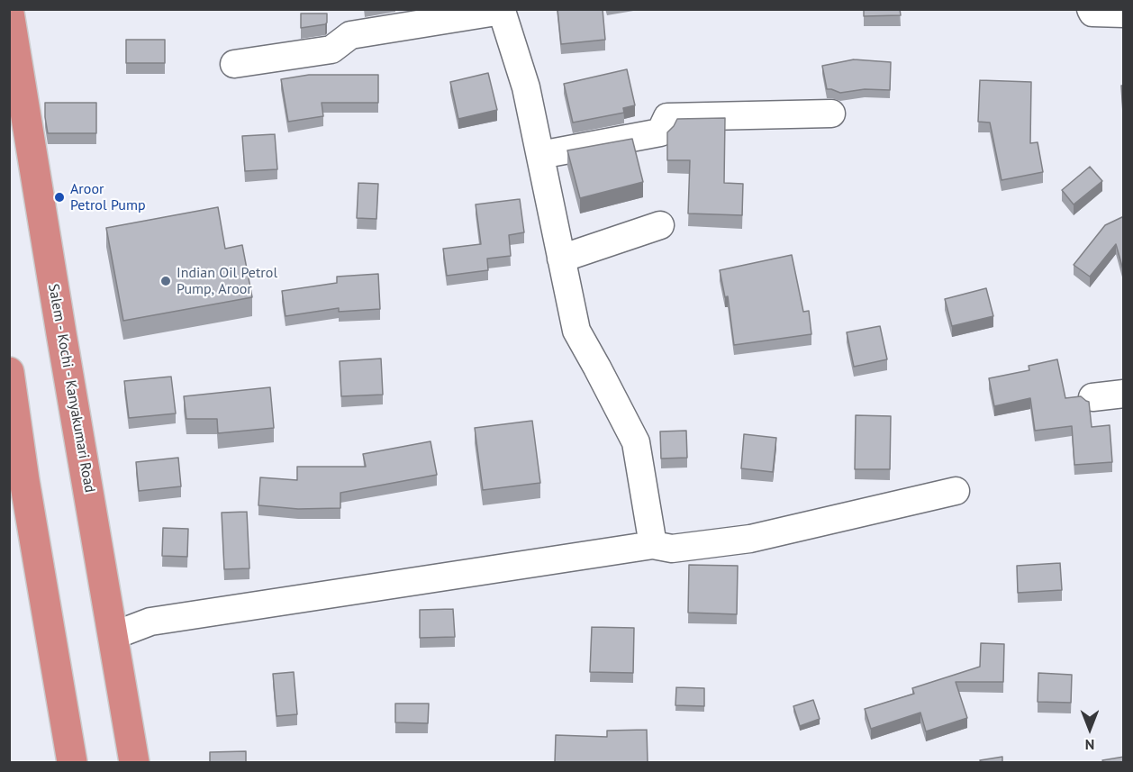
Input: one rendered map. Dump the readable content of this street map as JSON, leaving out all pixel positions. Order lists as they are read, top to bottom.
{
  "streets": {
    "highway": ["Salem - Kochi - Kanyakumari Road"]
  },
  "places": ["Aroor Petrol Pump", "Indian Oil Petrol Pump, Aroor"],
  "north": "bottom"
}
